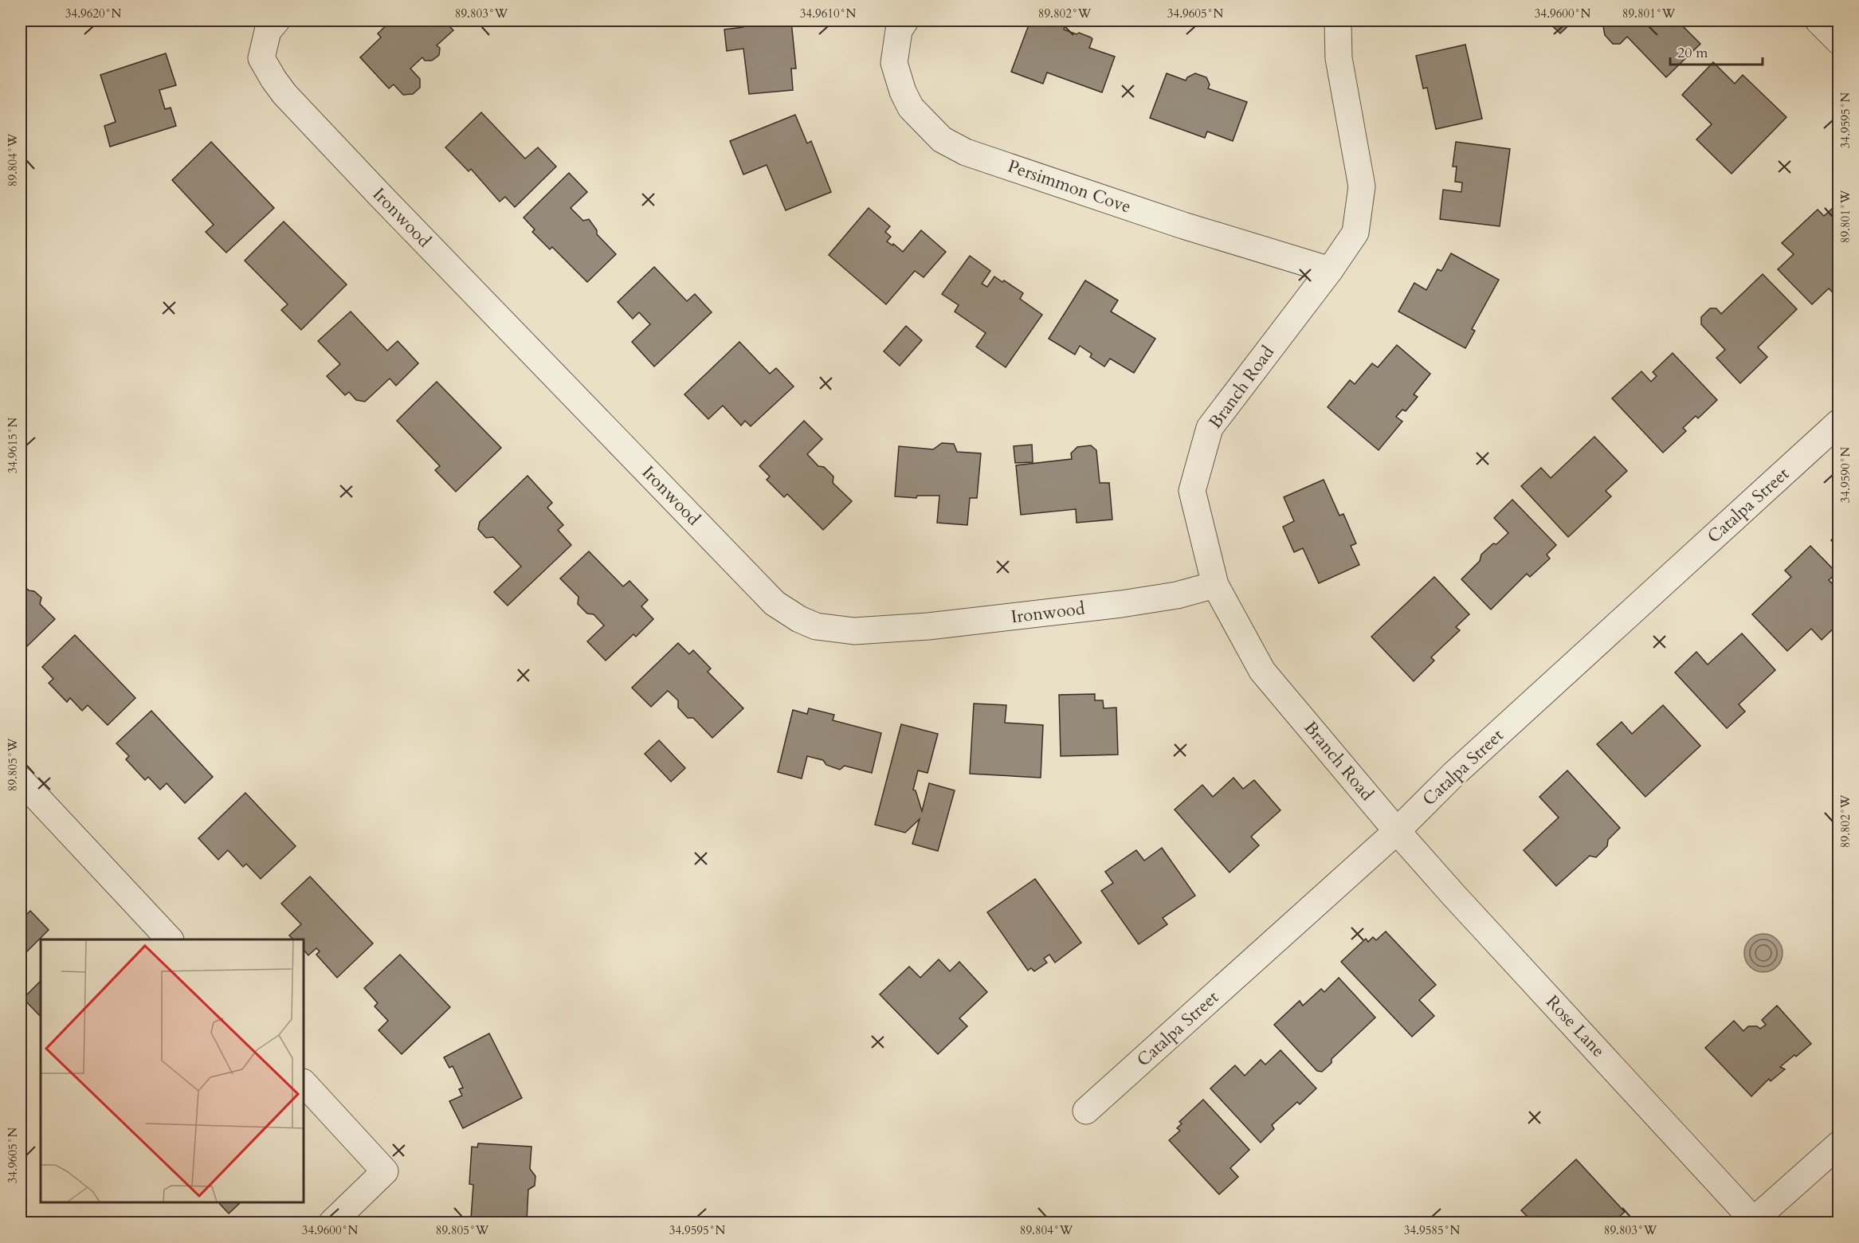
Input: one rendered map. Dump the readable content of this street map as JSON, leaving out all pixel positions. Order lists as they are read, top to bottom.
{
  "streets": {
    "street": [
      "Persimmon Cove",
      "Ironwood",
      "Branch Road",
      "Catalpa Street",
      "Rose Lane"
    ]
  },
  "crossings": [
    ["Persimmon Cove", "Branch Road"],
    ["Ironwood", "Branch Road"],
    ["Branch Road", "Catalpa Street"],
    ["Branch Road", "Rose Lane"],
    ["Catalpa Street", "Rose Lane"]
  ],
  "scale_bar": "20 m",
  "coordinates": [
    "34.9620°N",
    "89.803°W",
    "34.9610°N",
    "89.802°W",
    "34.9605°N",
    "34.9600°N",
    "89.801°W",
    "34.9595°N",
    "89.804°W",
    "34.9615°N",
    "34.9590°N",
    "89.805°W",
    "34.9585°N"
  ]
}
